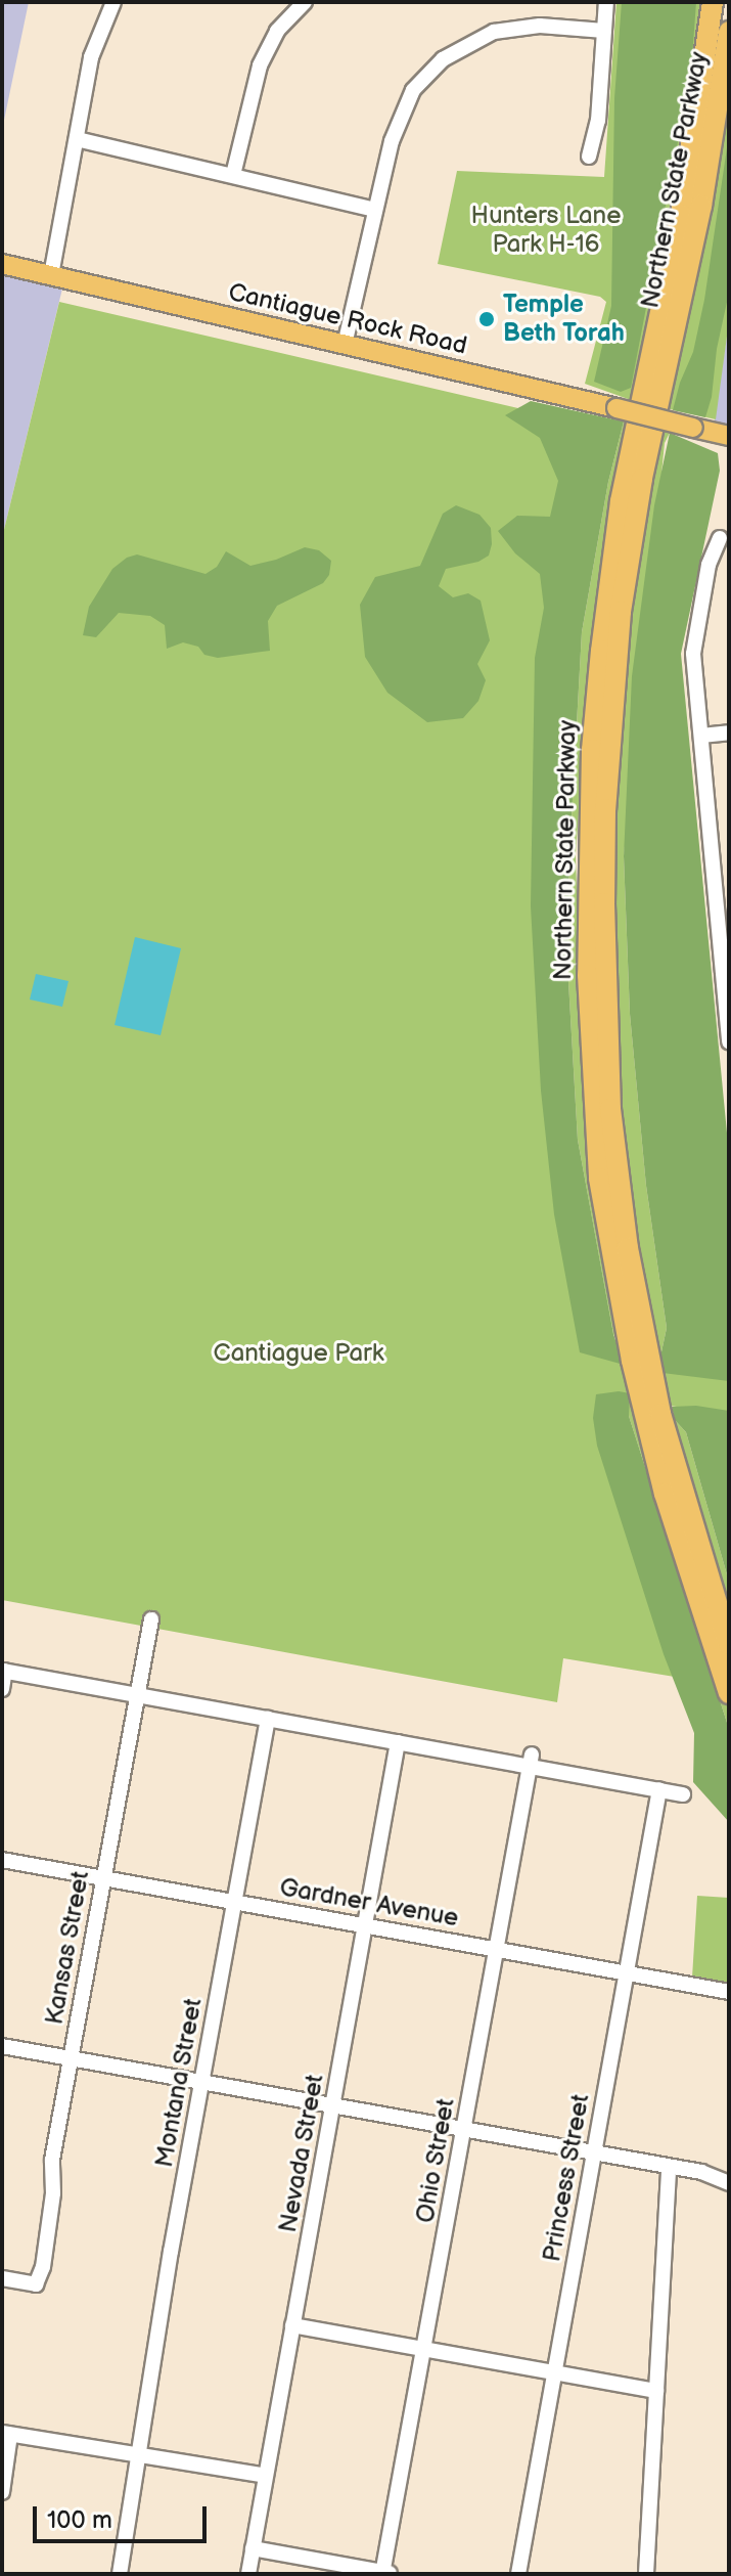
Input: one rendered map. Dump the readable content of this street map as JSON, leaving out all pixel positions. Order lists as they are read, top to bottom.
{
  "streets": {
    "highway": ["Northern State Parkway"],
    "main road": ["Cantiague Rock Road"],
    "street": [
      "Gardner Avenue",
      "Kansas Street",
      "Montana Street",
      "Nevada Street",
      "Ohio Street",
      "Princess Street"
    ]
  },
  "crossings": [
    ["Gardner Avenue", "Kansas Street"],
    ["Gardner Avenue", "Montana Street"],
    ["Gardner Avenue", "Nevada Street"],
    ["Gardner Avenue", "Ohio Street"],
    ["Gardner Avenue", "Princess Street"]
  ],
  "parks": ["Hunters Lane Park H-16", "Cantiague Park"],
  "places": ["Temple Beth Torah"],
  "scale_bar": "100 m"
}
